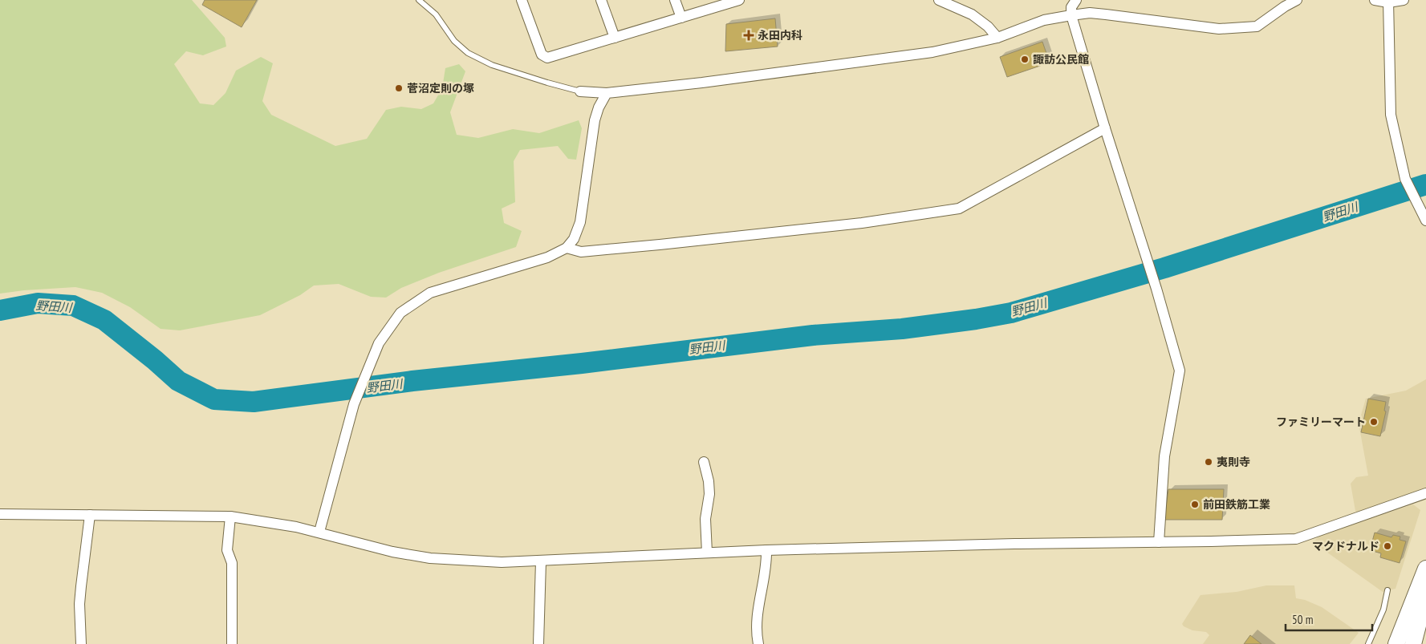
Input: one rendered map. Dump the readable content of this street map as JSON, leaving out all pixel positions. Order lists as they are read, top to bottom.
{
  "water": ["野田川"],
  "places": {
    "health": ["永田内科"],
    "other": [
      "諏訪公民館",
      "菅沼定則の塚",
      "ファミリーマート",
      "夷則寺",
      "前田鉄筋工業",
      "マクドナルド"
    ]
  },
  "scale_bar": "50 m"
}
